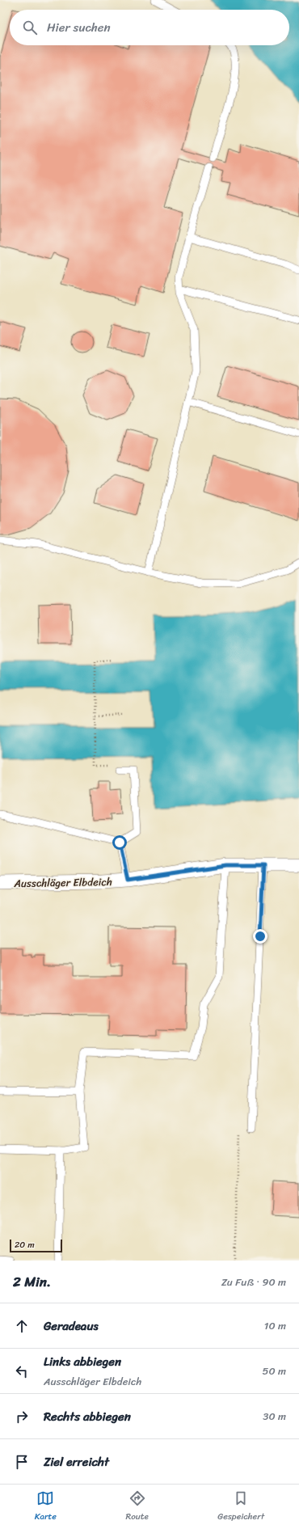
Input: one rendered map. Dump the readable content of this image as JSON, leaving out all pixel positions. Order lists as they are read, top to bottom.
{
  "streets": {
    "street": ["Ausschläger Elbdeich"]
  },
  "scale_bar": "20 m",
  "page": {
    "search": "Hier suchen",
    "scale": "20 m",
    "heading": ["2 Min.", "Zu Fuß · 90 m"],
    "list": [
      ["Geradeaus", "10 m"],
      ["Links abbiegen", "Ausschläger Elbdeich", "50 m"],
      ["Rechts abbiegen", "30 m"],
      "Ziel erreicht"
    ],
    "nav": ["Karte", "Route", "Gespeichert"]
  }
}
